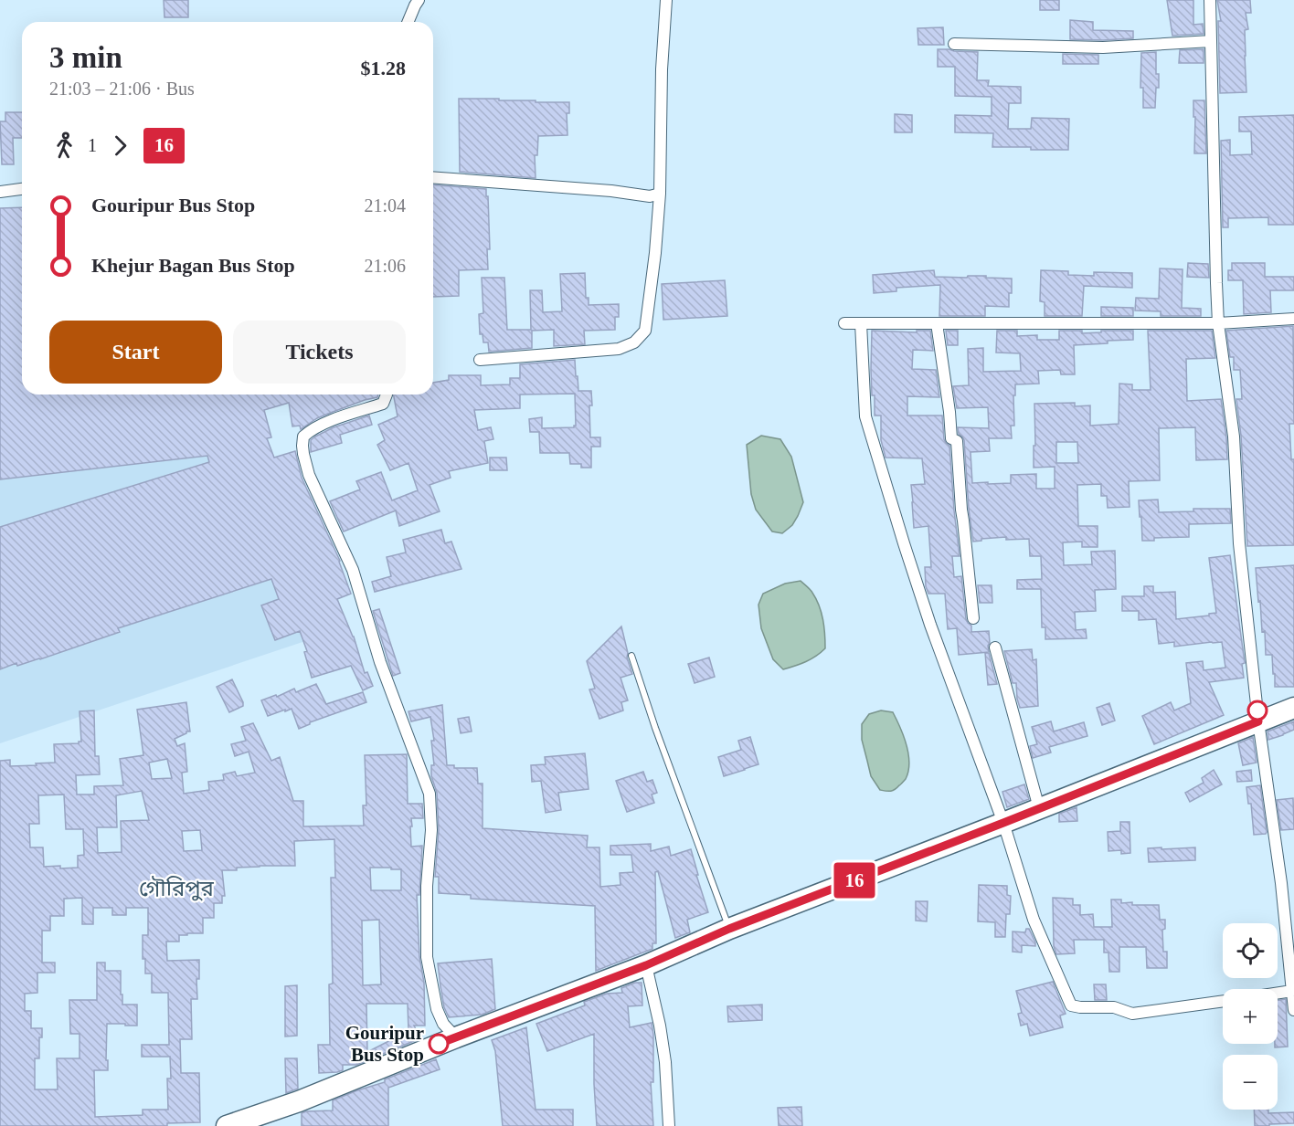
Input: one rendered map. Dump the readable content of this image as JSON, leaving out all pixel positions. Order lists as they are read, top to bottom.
{
  "districts": ["গৌরিপুর"],
  "places": ["Gouripur Bus Stop"],
  "lines": ["bus line 16"],
  "page": {
    "on_map": "16",
    "heading": ["3 min", "21:03 – 21:06 · Bus", "$1.28"],
    "legs": ["1", "16"],
    "list": [
      {
        "name": "Gouripur Bus Stop",
        "value": "21:04"
      },
      {
        "name": "Khejur Bagan Bus Stop",
        "value": "21:06"
      }
    ],
    "buttons": ["Start", "Tickets"],
    "map_buttons": ["+", "−"]
  }
}
